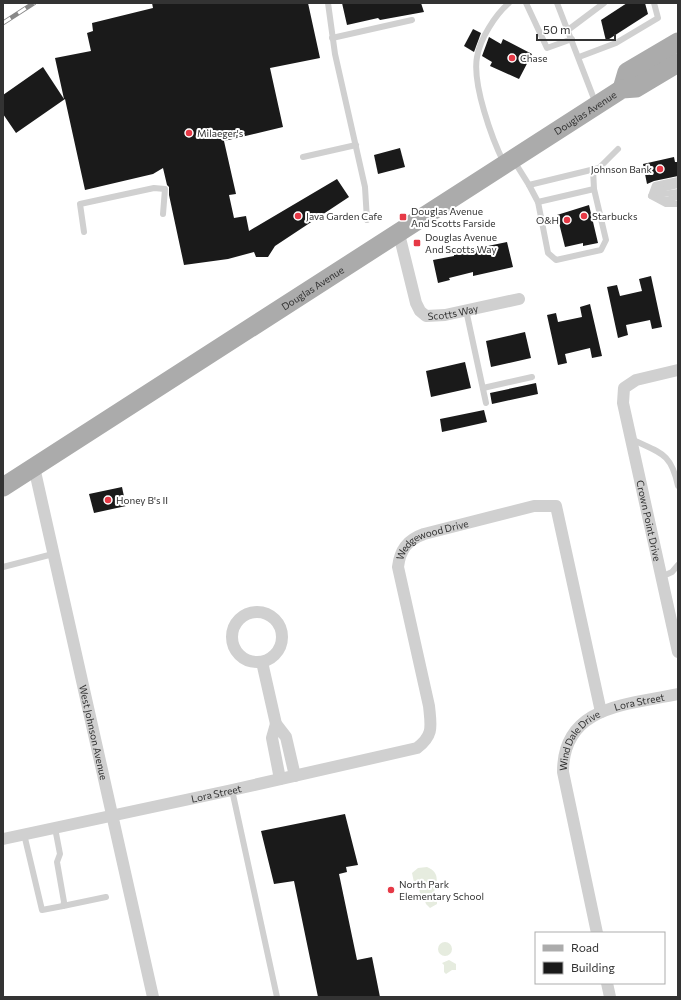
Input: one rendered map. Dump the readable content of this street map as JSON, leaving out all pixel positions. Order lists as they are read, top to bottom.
{
  "streets": {
    "main road": ["Douglas Avenue"],
    "street": [
      "Scotts Way",
      "Crown Point Drive",
      "Wedgewood Drive",
      "Lora Street",
      "West Johnson Avenue",
      "Wind Dale Drive"
    ]
  },
  "crossings": [
    ["Douglas Avenue", "Scotts Way"],
    ["Douglas Avenue", "West Johnson Avenue"],
    ["Wedgewood Drive", "Lora Street"],
    ["Wedgewood Drive", "Wind Dale Drive"],
    ["Lora Street", "West Johnson Avenue"],
    ["Lora Street", "Wind Dale Drive"]
  ],
  "places": {
    "other": [
      "Chase",
      "Milaeger's",
      "Johnson Bank",
      "Java Garden Cafe",
      "Starbucks",
      "O&H",
      "Honey B's II",
      "North Park Elementary School"
    ],
    "transit": ["Douglas Avenue And Scotts Farside", "Douglas Avenue And Scotts Way"]
  },
  "legend": ["Road", "Building"],
  "scale_bar": "50 m"
}
